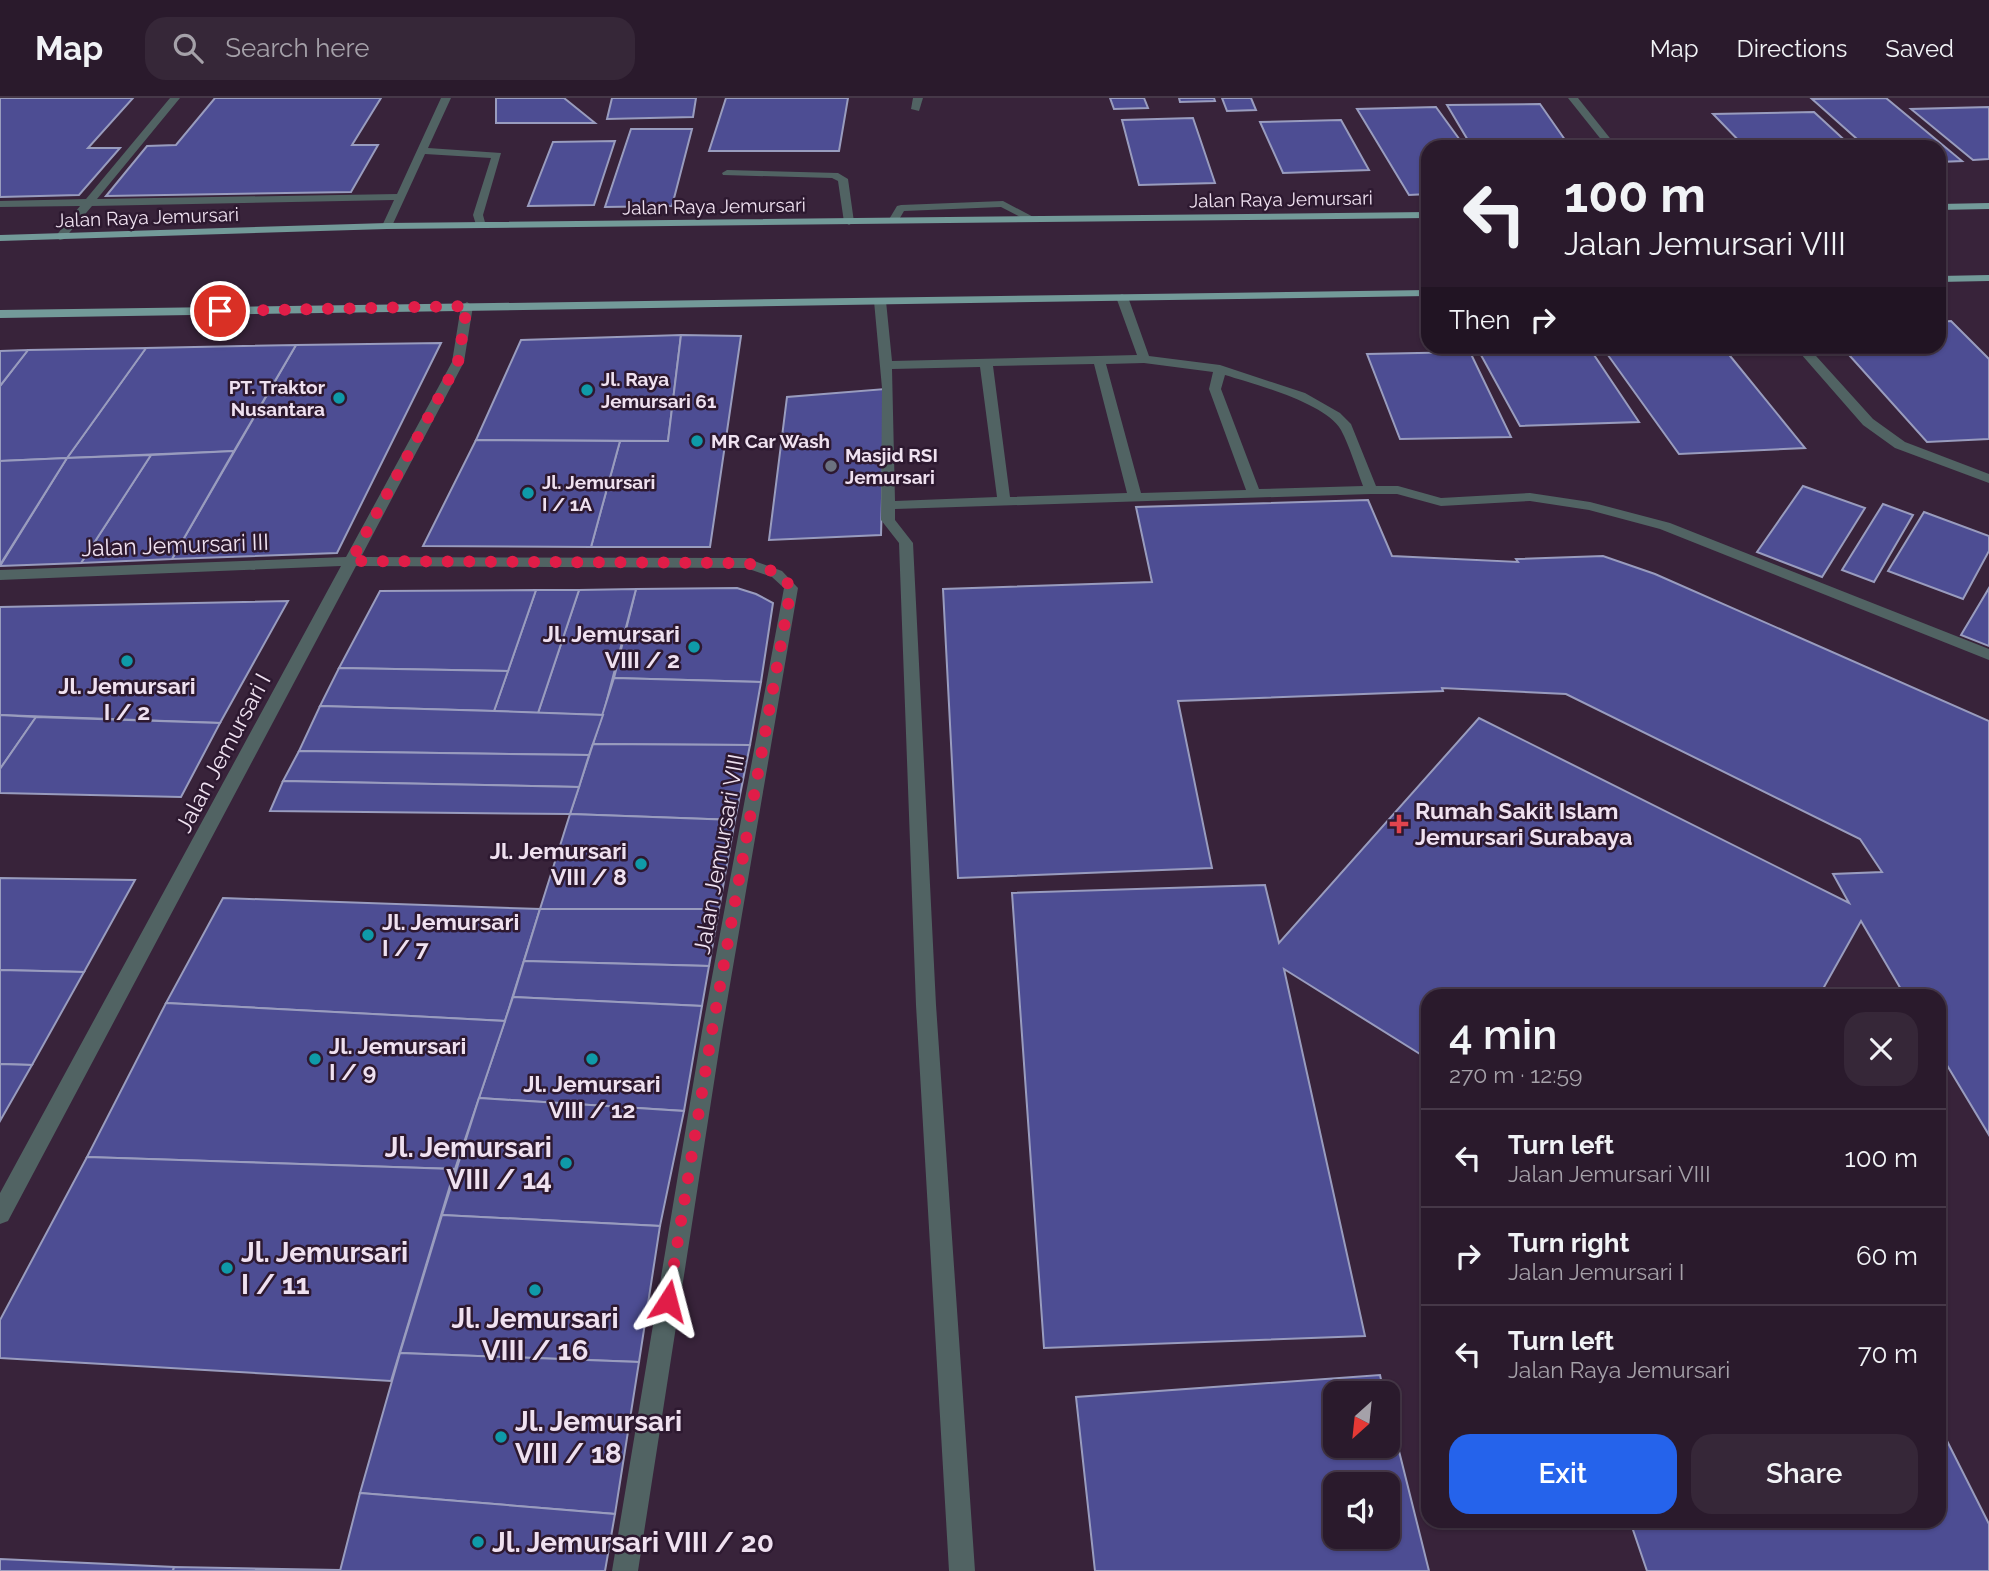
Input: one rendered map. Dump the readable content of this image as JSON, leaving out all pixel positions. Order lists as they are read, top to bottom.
{
  "streets": {
    "main road": ["Jalan Raya Jemursari"],
    "street": ["Jalan Jemursari III", "Jalan Jemursari I", "Jalan Jemursari VIII"]
  },
  "crossings": [
    ["Jalan Jemursari III", "Jalan Jemursari I"],
    ["Jalan Jemursari III", "Jalan Jemursari VIII"],
    ["Jalan Jemursari I", "Jalan Jemursari VIII"]
  ],
  "places": {
    "other": [
      "Jl. Raya Jemursari 61",
      "PT. Traktor Nusantara",
      "MR Car Wash",
      "Masjid RSI Jemursari",
      "Jl. Jemursari I / 1A",
      "Jl. Jemursari VIII / 2",
      "Jl. Jemursari I / 2",
      "Jl. Jemursari VIII / 8",
      "Jl. Jemursari I / 7",
      "Jl. Jemursari I / 9",
      "Jl. Jemursari VIII / 12",
      "Jl. Jemursari VIII / 14",
      "Jl. Jemursari I / 11",
      "Jl. Jemursari VIII / 16",
      "Jl. Jemursari VIII / 18",
      "Jl. Jemursari VIII / 20"
    ],
    "health": ["Rumah Sakit Islam Jemursari Surabaya"]
  },
  "north": "bottom left",
  "page": {
    "header": "Map",
    "search": "Search here",
    "nav": ["Map", "Directions", "Saved"],
    "turn": ["100 m", "Jalan Jemursari VIII"],
    "then": "Then",
    "heading": ["4 min", "270 m · 12:59"],
    "list": [
      {
        "name": "Turn left",
        "note": "Jalan Jemursari VIII",
        "value": "100 m"
      },
      {
        "name": "Turn right",
        "note": "Jalan Jemursari I",
        "value": "60 m"
      },
      {
        "name": "Turn left",
        "note": "Jalan Raya Jemursari",
        "value": "70 m"
      }
    ],
    "buttons": ["Exit", "Share"]
  }
}
